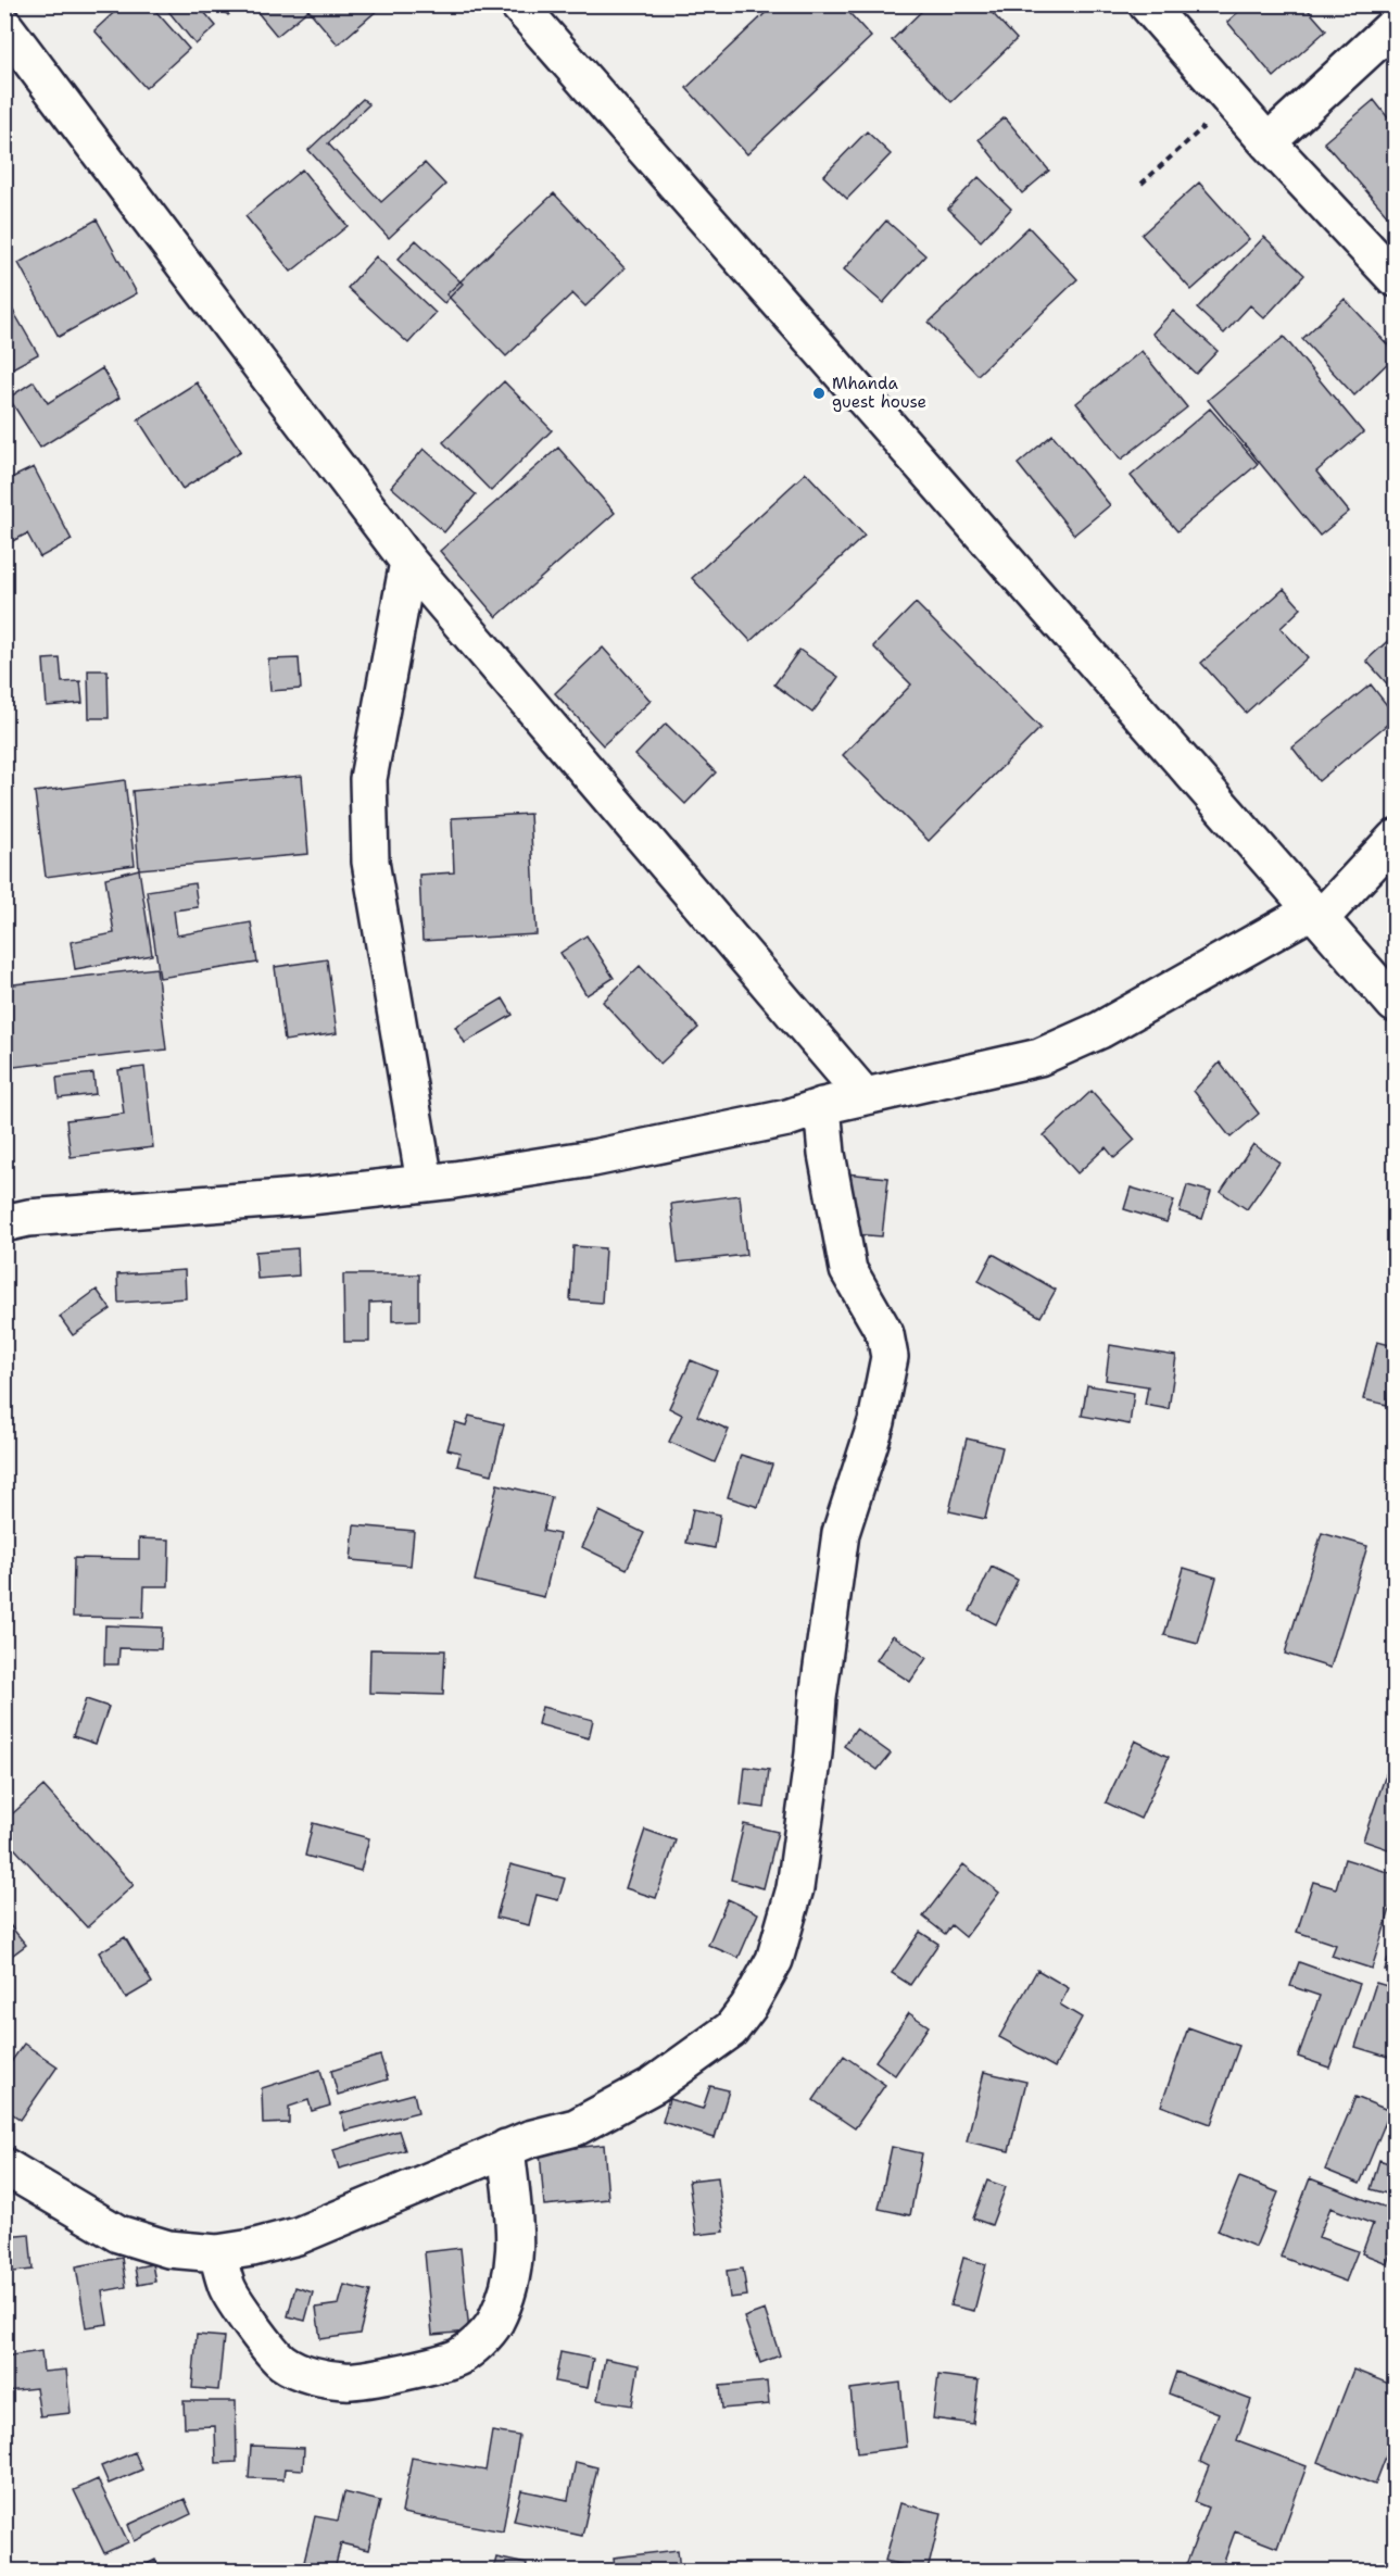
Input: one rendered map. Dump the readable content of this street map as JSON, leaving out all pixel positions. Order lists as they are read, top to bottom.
{
  "places": ["Mhanda guest house"]
}
